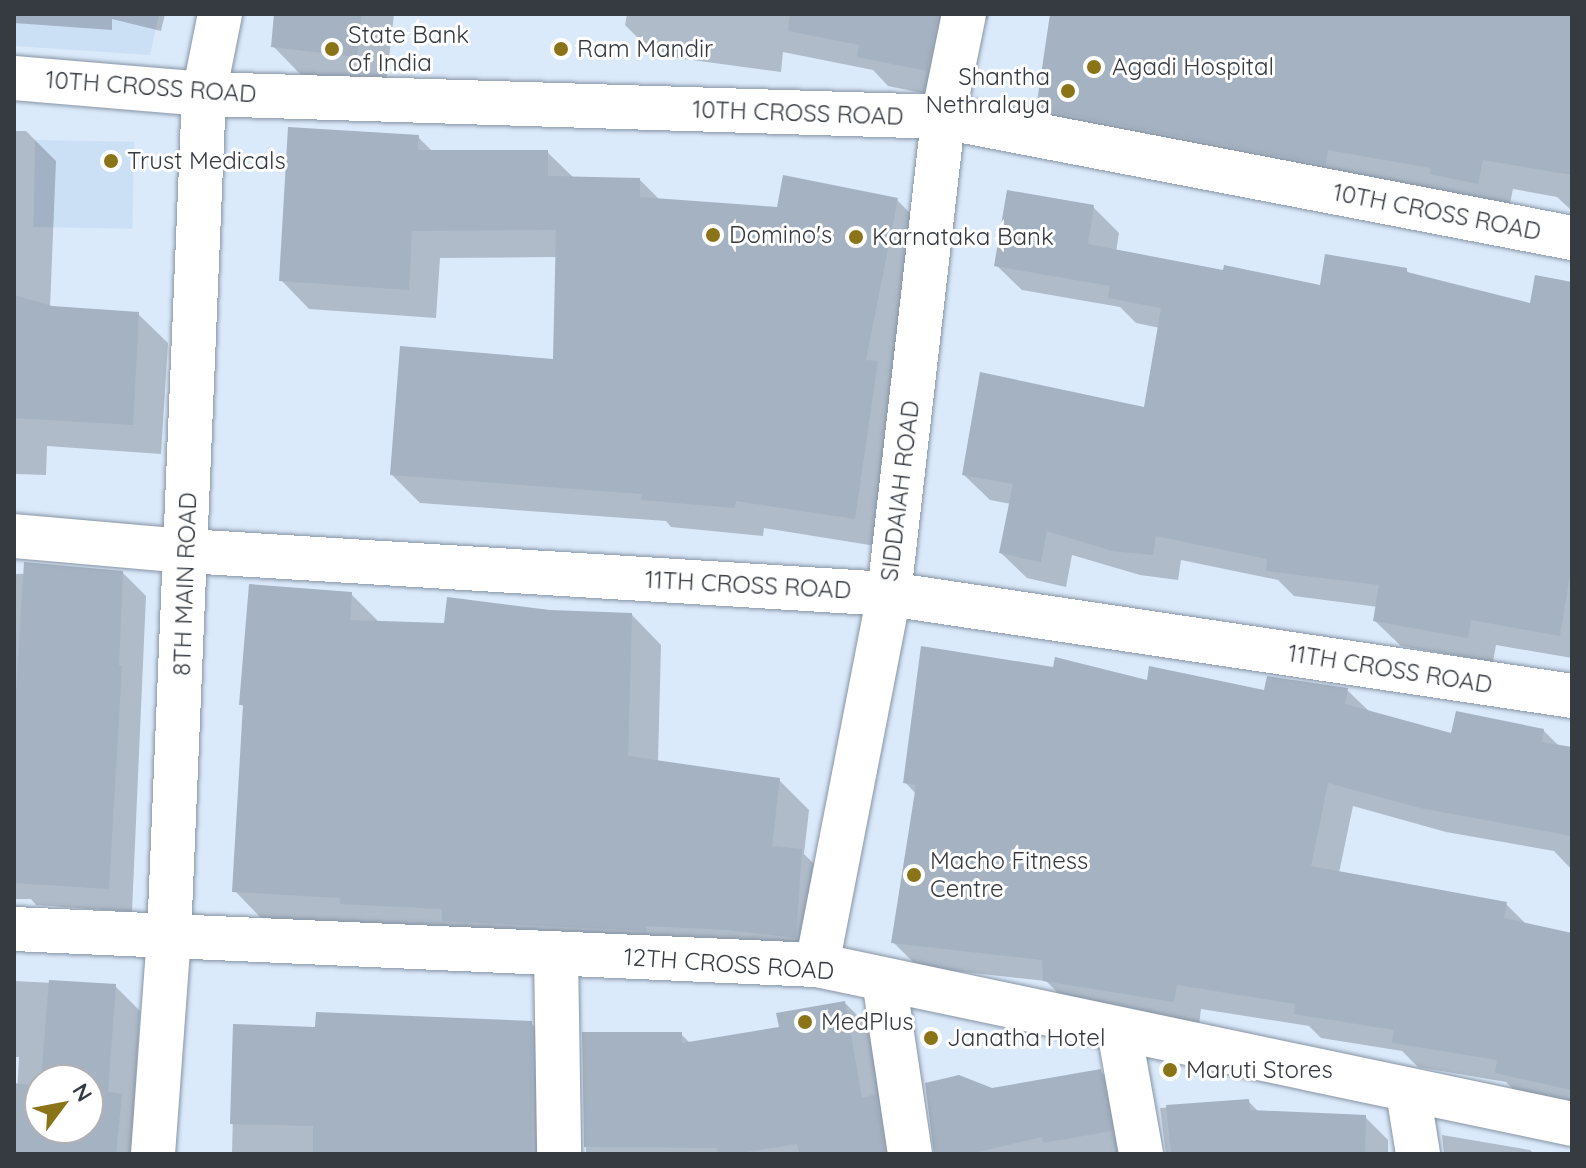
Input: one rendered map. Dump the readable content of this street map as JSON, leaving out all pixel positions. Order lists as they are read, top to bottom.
{
  "streets": {
    "street": [
      "10TH CROSS ROAD",
      "SIDDAIAH ROAD",
      "8TH MAIN ROAD",
      "11TH CROSS ROAD",
      "12TH CROSS ROAD"
    ]
  },
  "crossings": [
    ["10TH CROSS ROAD", "SIDDAIAH ROAD"],
    ["10TH CROSS ROAD", "8TH MAIN ROAD"],
    ["SIDDAIAH ROAD", "11TH CROSS ROAD"],
    ["SIDDAIAH ROAD", "12TH CROSS ROAD"],
    ["8TH MAIN ROAD", "11TH CROSS ROAD"],
    ["8TH MAIN ROAD", "12TH CROSS ROAD"]
  ],
  "places": [
    "State Bank of India",
    "Ram Mandir",
    "Agadi Hospital",
    "Shantha Nethralaya",
    "Trust Medicals",
    "Domino's",
    "Karnataka Bank",
    "Macho Fitness Centre",
    "MedPlus",
    "Janatha Hotel",
    "Maruti Stores"
  ],
  "north": "top right"
}
